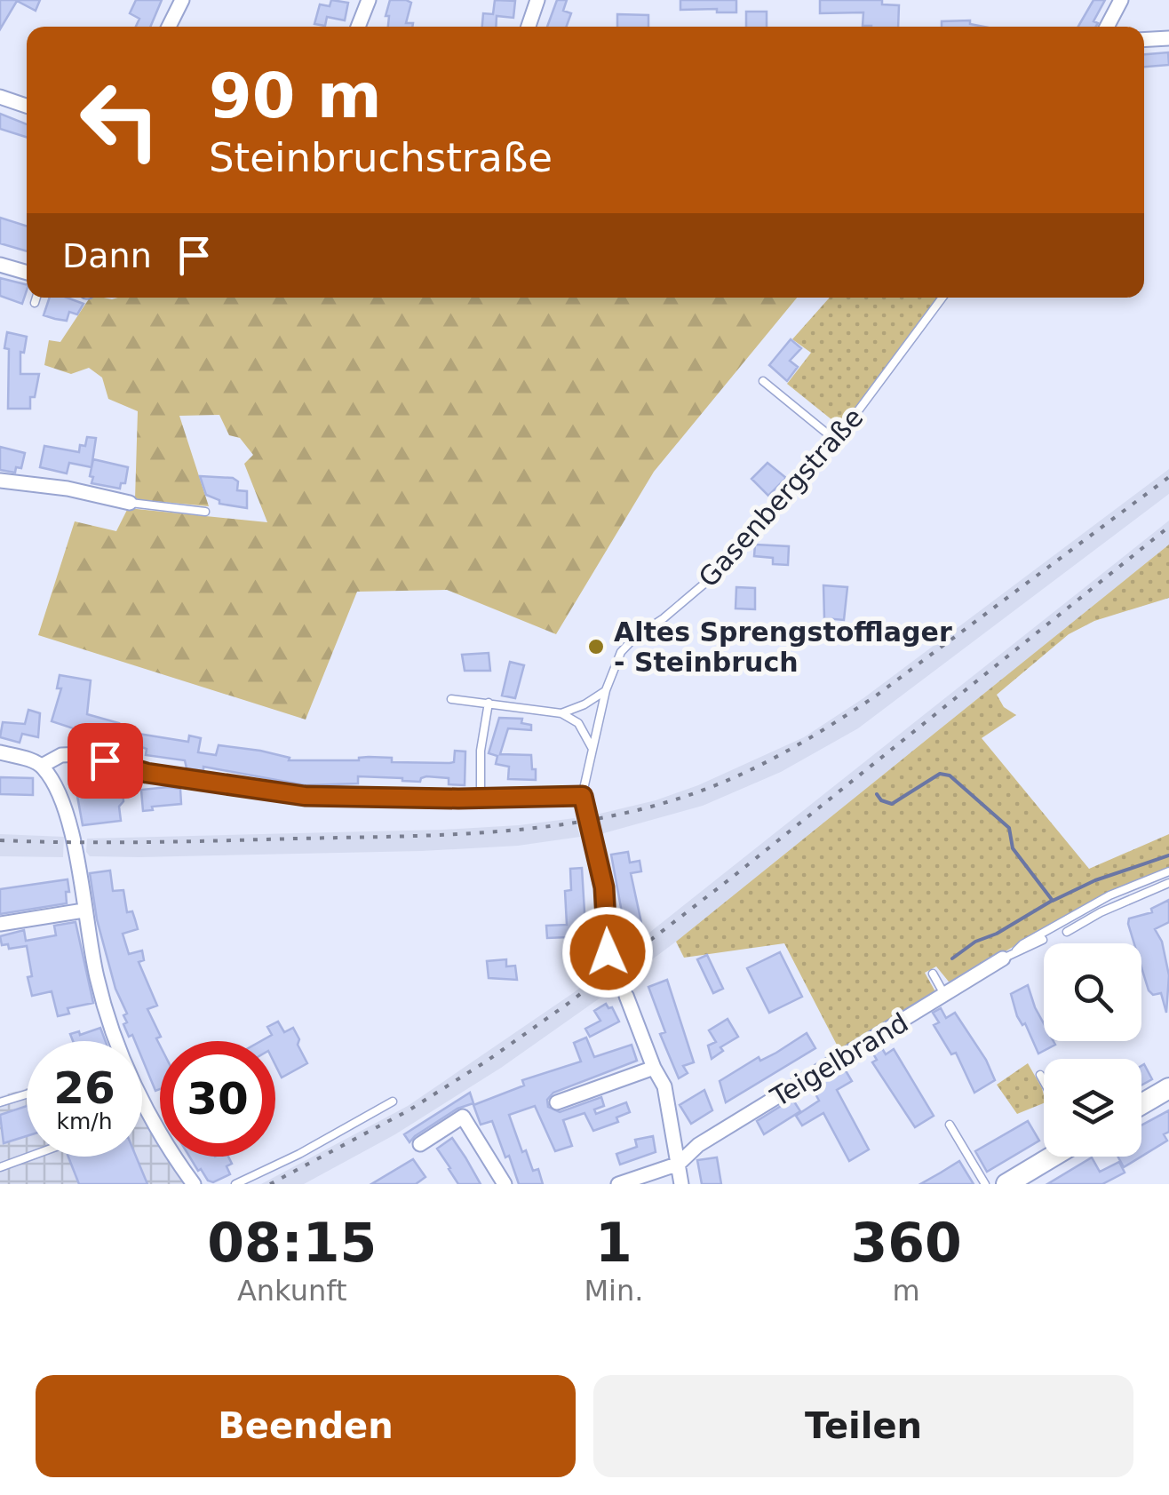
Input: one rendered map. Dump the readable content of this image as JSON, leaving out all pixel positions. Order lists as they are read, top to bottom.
{
  "streets": {
    "street": ["Teigelbrand"],
    "lane": ["Gasenbergstraße"]
  },
  "places": ["Altes Sprengstofflager - Steinbruch"],
  "page": {
    "turn": ["90 m", "Steinbruchstraße"],
    "then": "Dann",
    "speed": "26 km/h",
    "limit": "30",
    "eta": [
      "08:15",
      "Ankunft",
      "1",
      "Min.",
      "360",
      "m"
    ],
    "buttons": ["Beenden", "Teilen"]
  }
}
